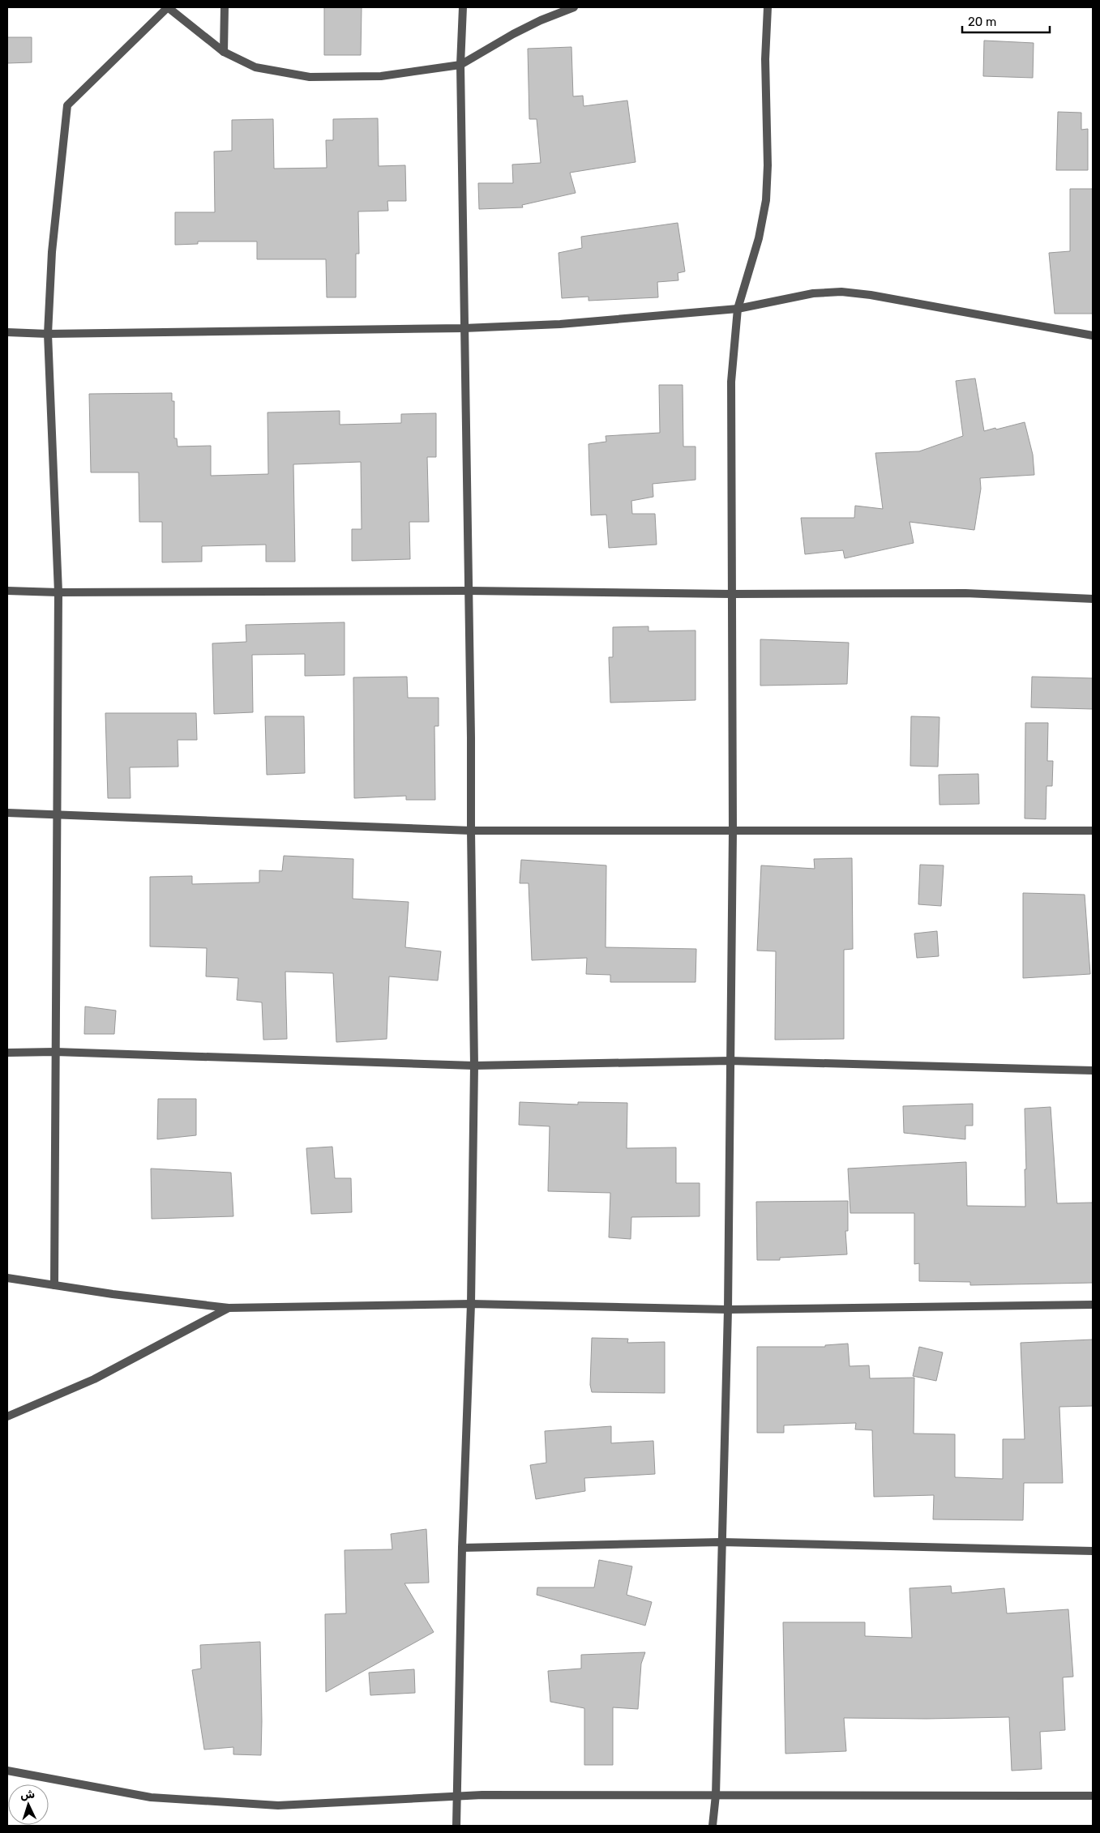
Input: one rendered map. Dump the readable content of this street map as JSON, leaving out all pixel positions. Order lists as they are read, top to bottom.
{
  "scale_bar": "20 m",
  "north": "top"
}
